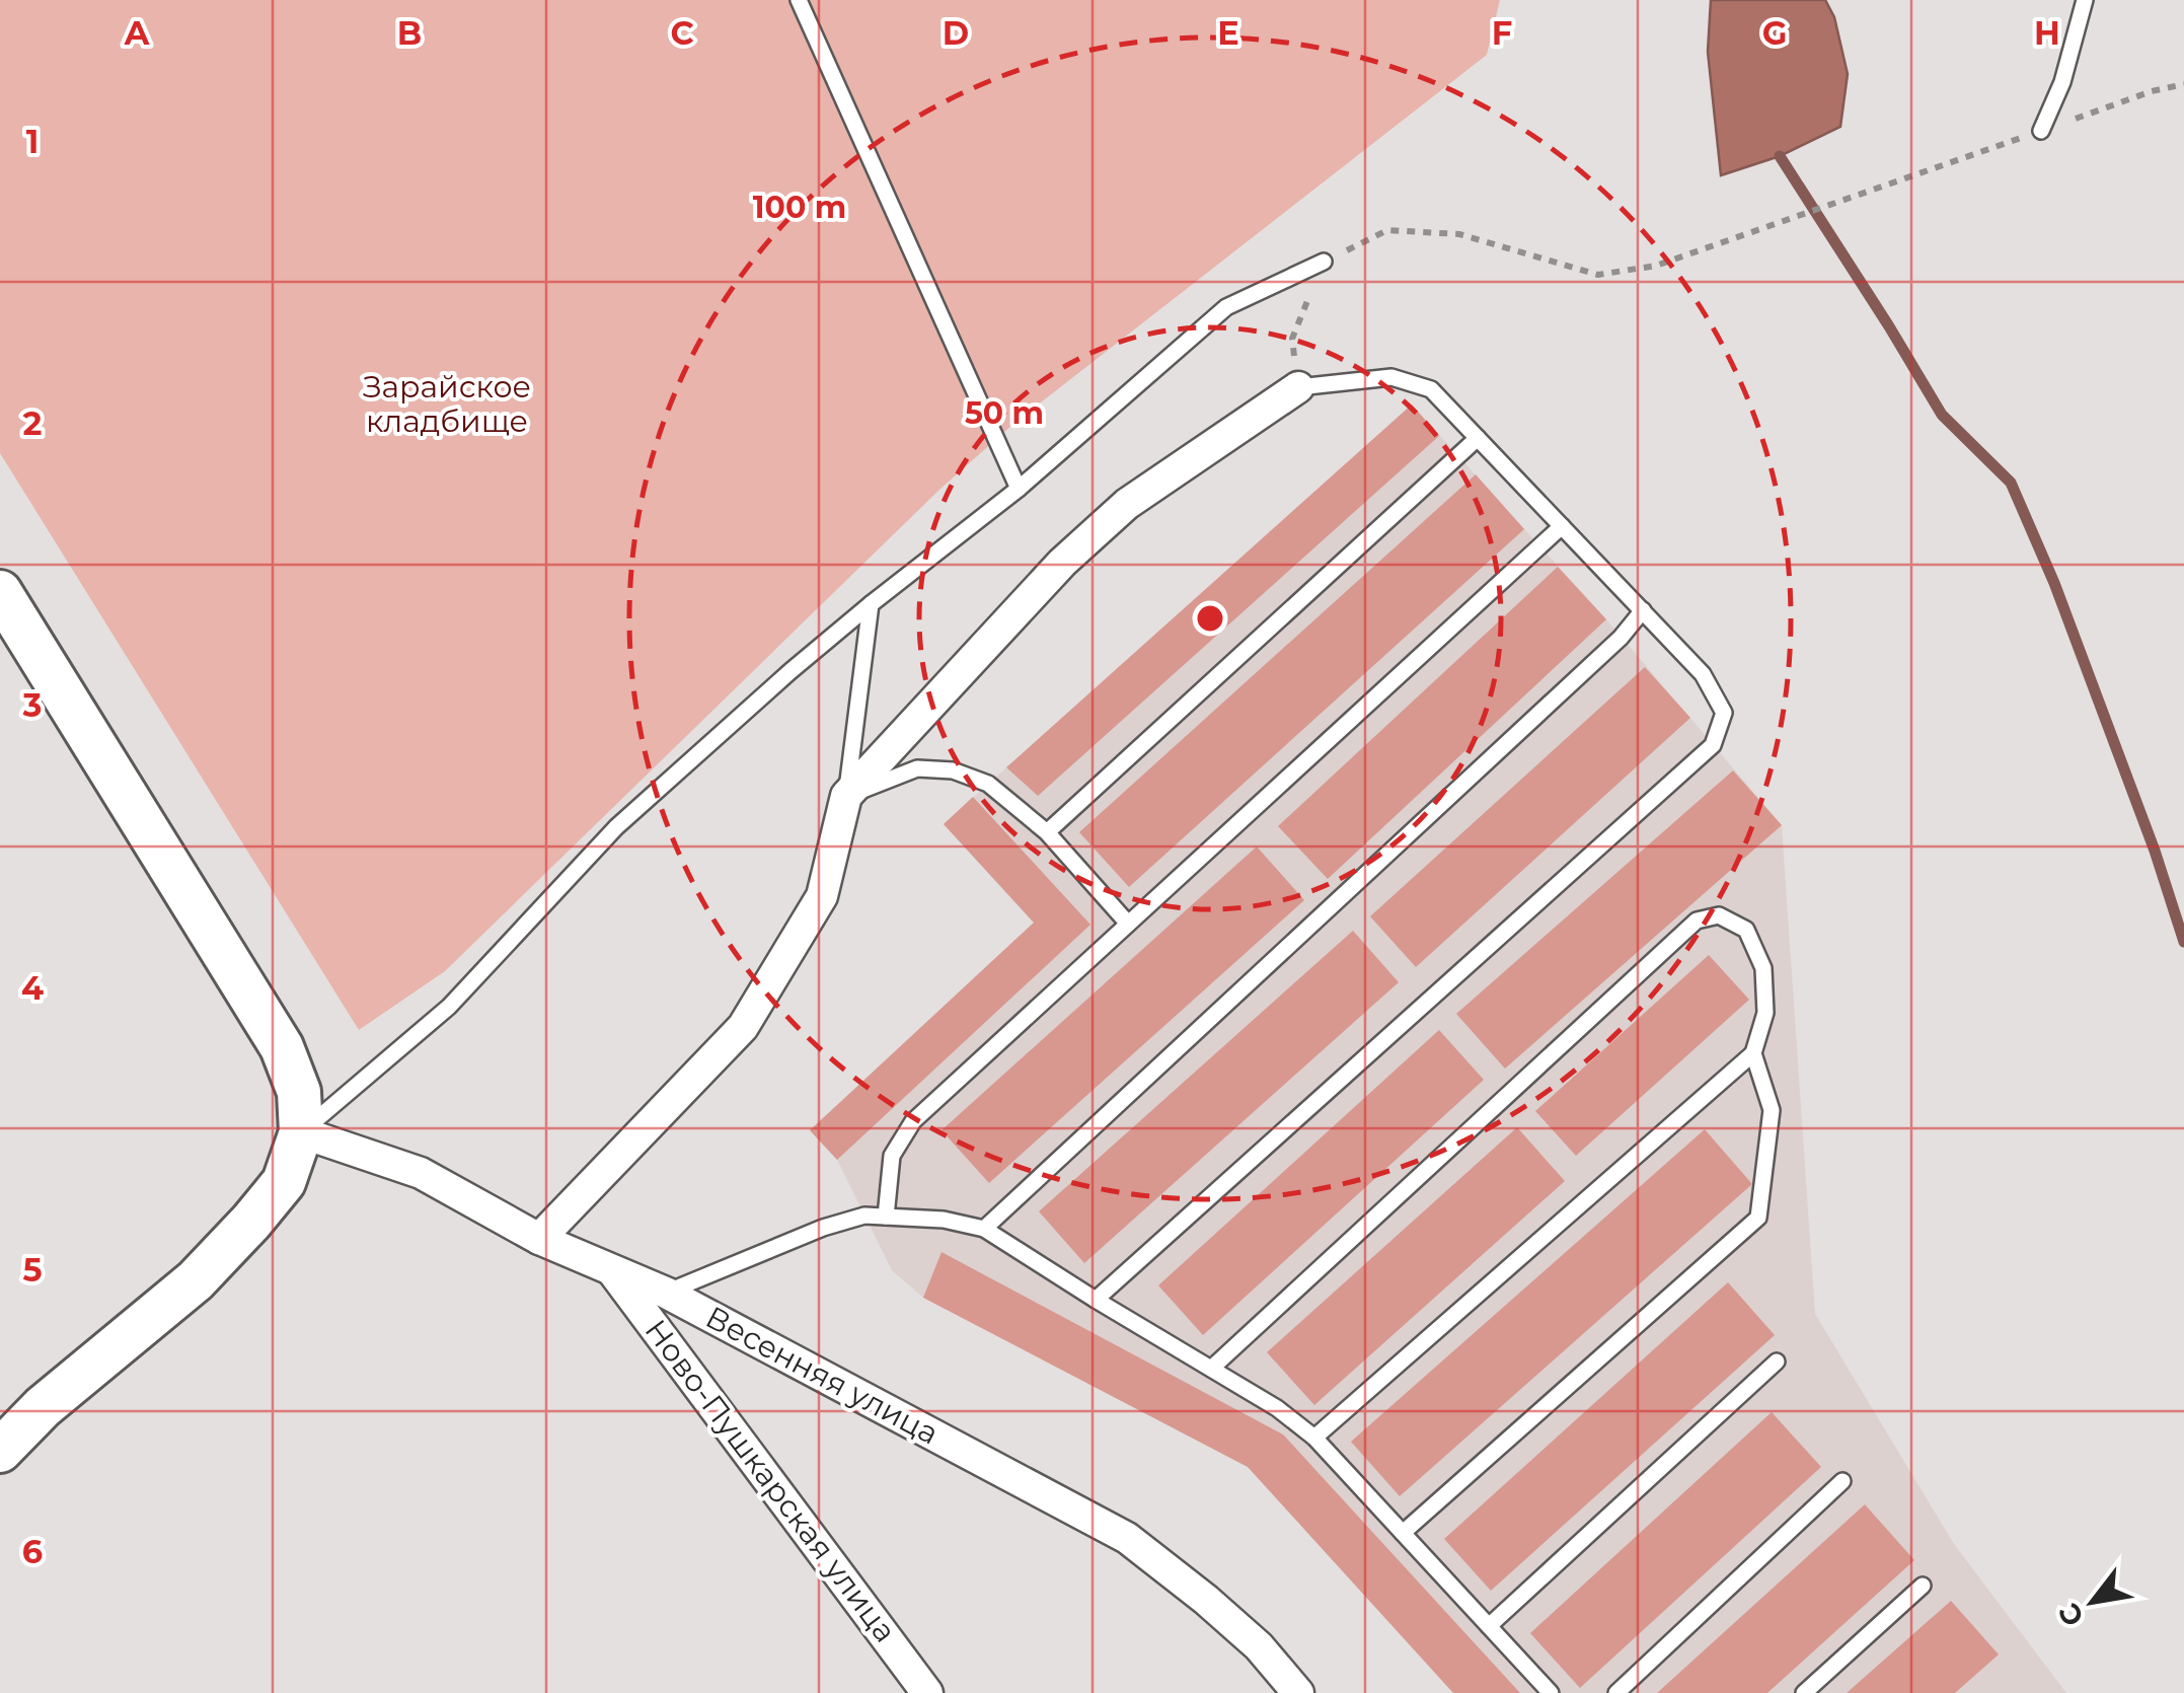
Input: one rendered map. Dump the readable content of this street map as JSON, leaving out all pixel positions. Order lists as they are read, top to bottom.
{
  "streets": {
    "street": ["Весенняя улица", "Ново-Пушкарская улица"]
  },
  "crossings": [
    ["Весенняя улица", "Ново-Пушкарская улица"]
  ],
  "parks": ["Зарайское кладбище"],
  "north": "bottom left",
  "grid": {
    "columns": [
      "A",
      "B",
      "C",
      "D",
      "E",
      "F",
      "G",
      "H"
    ],
    "rows": [
      "1",
      "2",
      "3",
      "4",
      "5",
      "6"
    ]
  },
  "rings": ["100 m", "50 m"]
}
